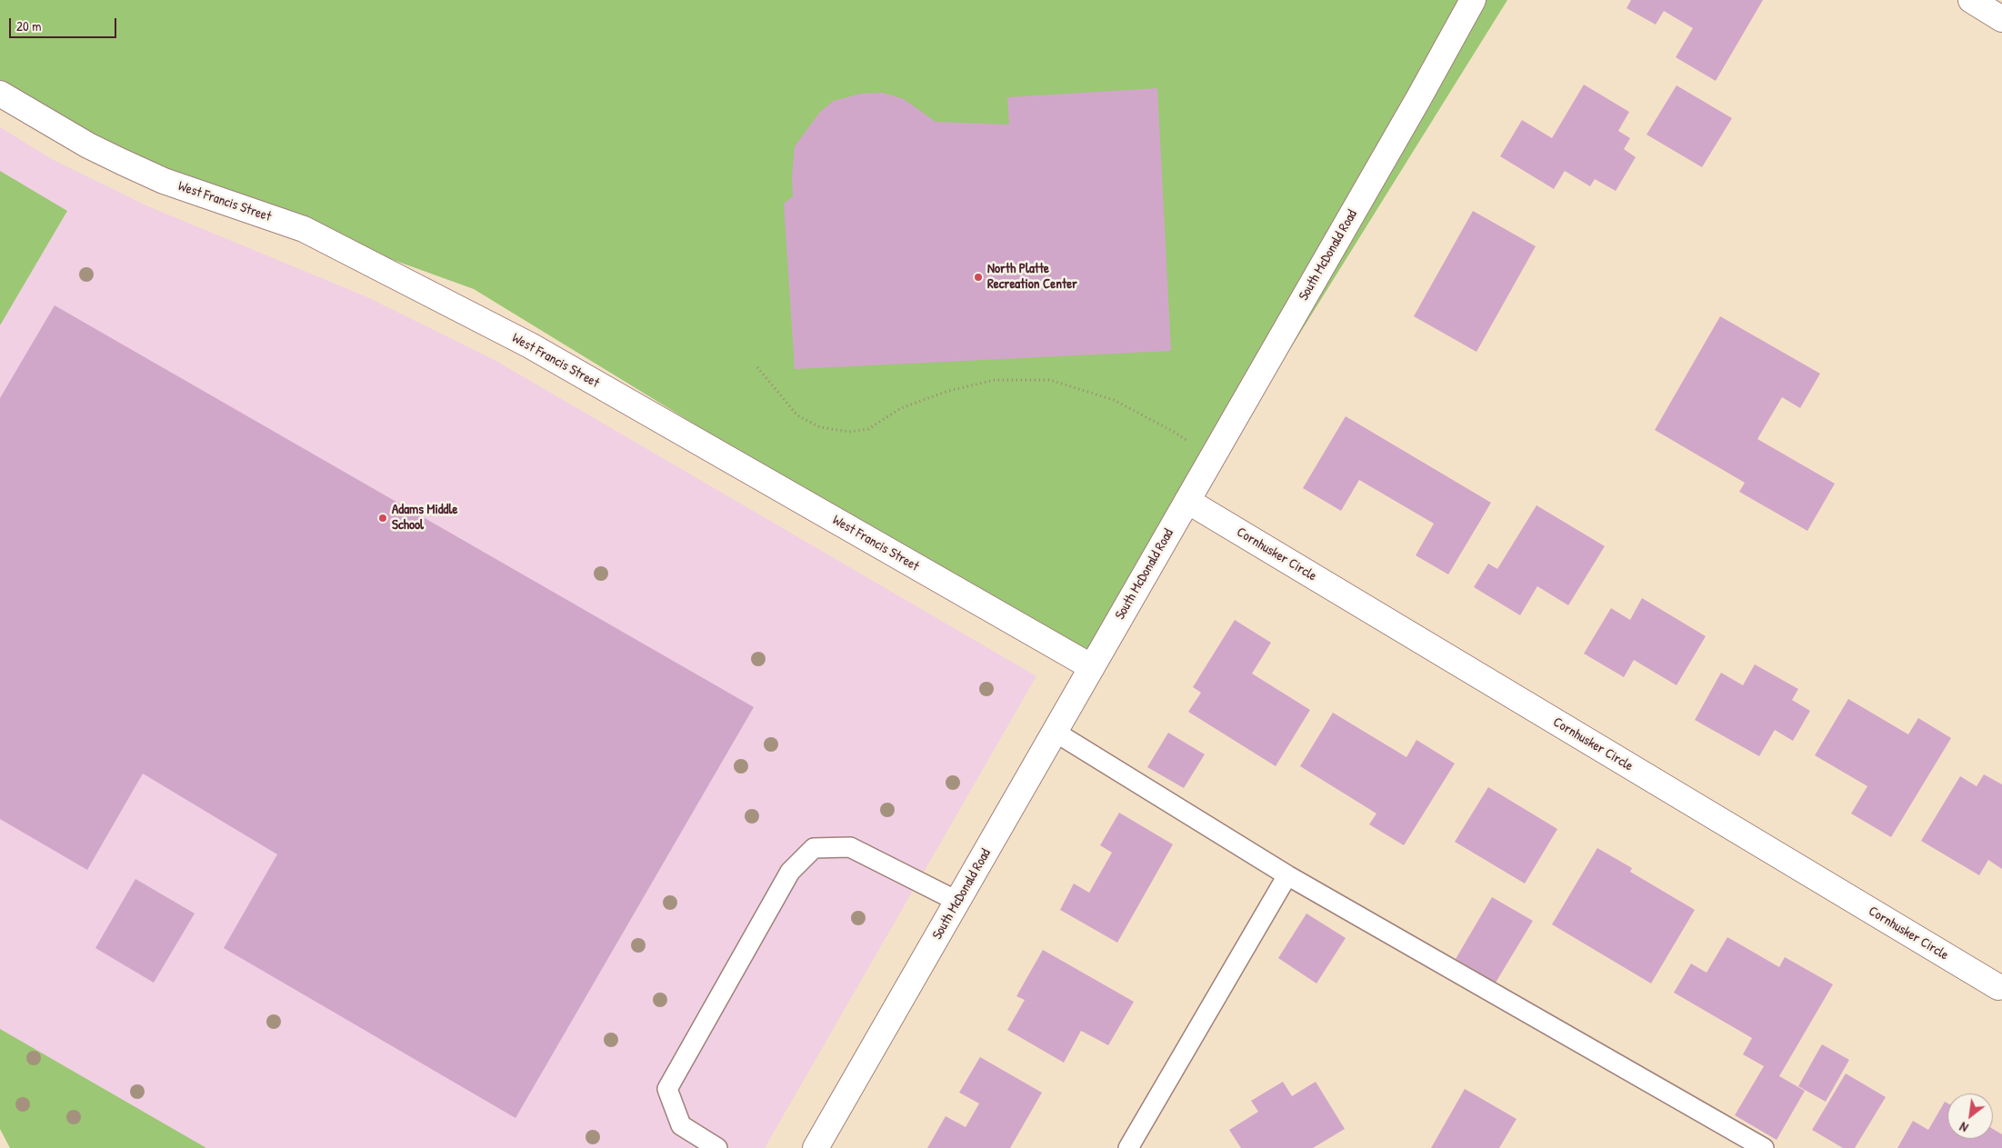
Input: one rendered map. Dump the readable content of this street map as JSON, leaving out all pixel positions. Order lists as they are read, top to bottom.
{
  "streets": {
    "street": ["West Francis Street", "South McDonald Road", "Cornhusker Circle"]
  },
  "crossings": [
    ["West Francis Street", "South McDonald Road"],
    ["South McDonald Road", "Cornhusker Circle"]
  ],
  "places": ["North Platte Recreation Center", "Adams Middle School"],
  "scale_bar": "20 m",
  "north": "bottom left"
}
